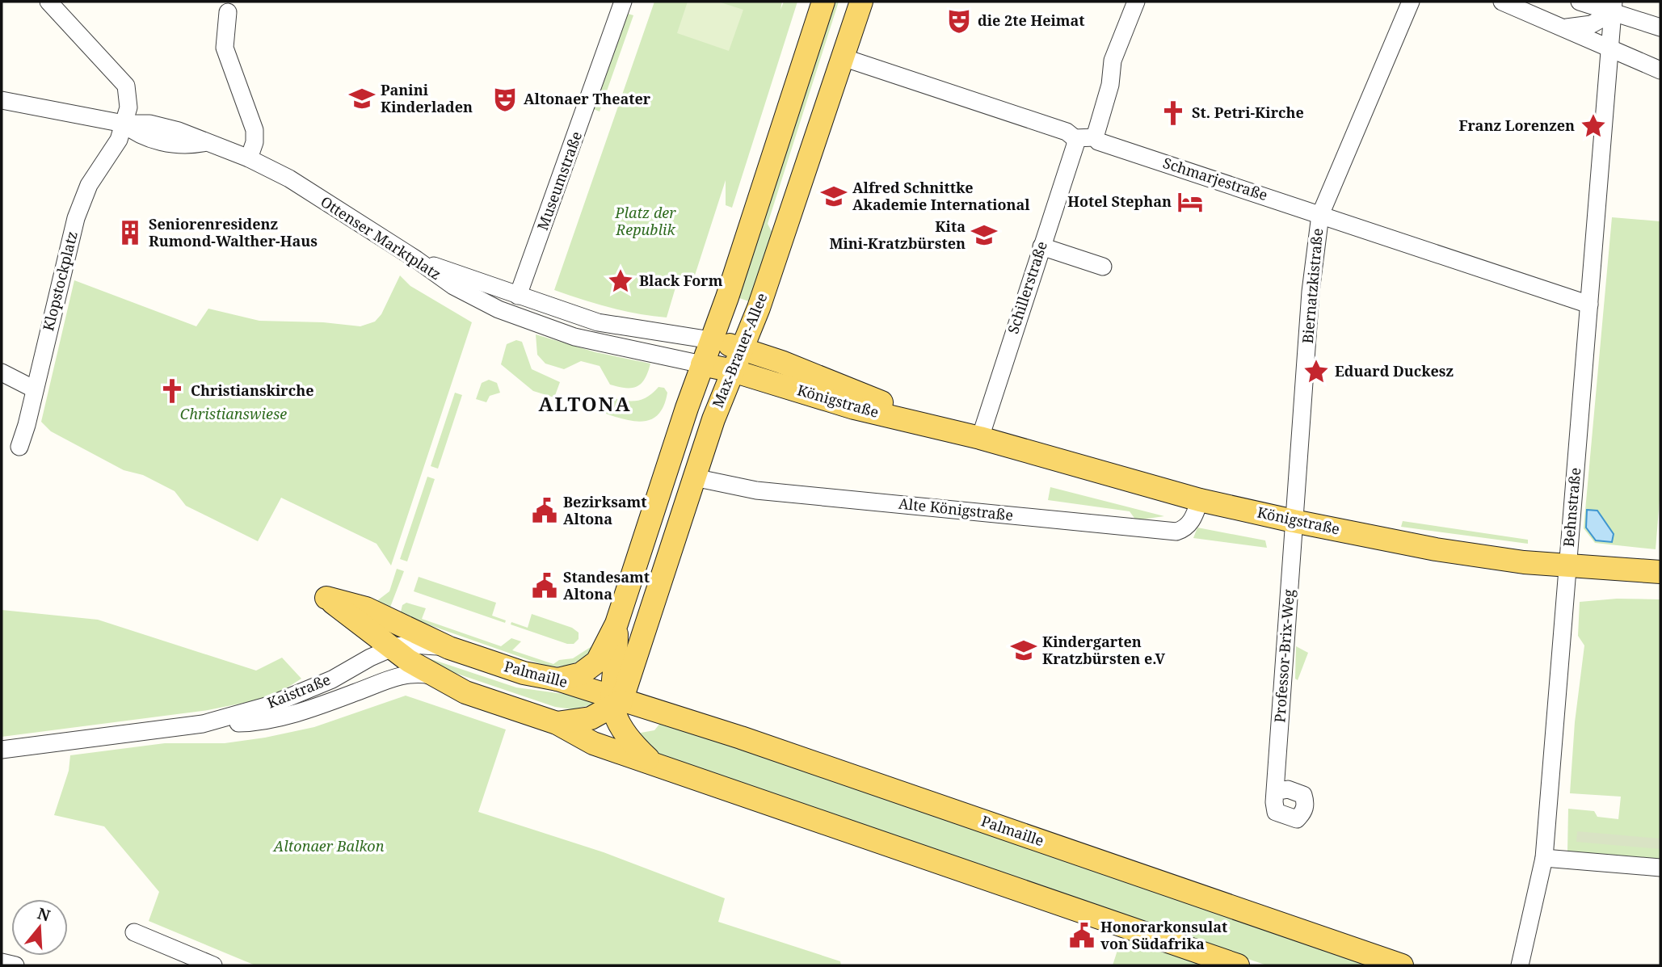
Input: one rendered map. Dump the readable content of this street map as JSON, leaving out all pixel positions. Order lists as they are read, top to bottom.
{
  "streets": {
    "main road": ["Max-Brauer-Allee", "Königstraße", "Palmaille"],
    "street": [
      "Schmarjestraße",
      "Museumstraße",
      "Ottenser Marktplatz",
      "Klopstockplatz",
      "Biernatzkistraße",
      "Schillerstraße",
      "Behnstraße",
      "Alte Königstraße",
      "Professor-Brix-Weg",
      "Kaistraße"
    ]
  },
  "crossings": [
    ["Schmarjestraße", "Biernatzkistraße"],
    ["Schmarjestraße", "Schillerstraße"],
    ["Schmarjestraße", "Max-Brauer-Allee"],
    ["Schmarjestraße", "Behnstraße"],
    ["Ottenser Marktplatz", "Klopstockplatz"],
    ["Ottenser Marktplatz", "Max-Brauer-Allee"],
    ["Biernatzkistraße", "Königstraße"],
    ["Biernatzkistraße", "Professor-Brix-Weg"],
    ["Schillerstraße", "Königstraße"],
    ["Max-Brauer-Allee", "Königstraße"],
    ["Max-Brauer-Allee", "Alte Königstraße"],
    ["Max-Brauer-Allee", "Palmaille"],
    ["Königstraße", "Behnstraße"],
    ["Königstraße", "Alte Königstraße"],
    ["Königstraße", "Professor-Brix-Weg"],
    ["Palmaille", "Kaistraße"]
  ],
  "districts": ["ALTONA"],
  "parks": ["Platz der Republik", "Christianswiese", "Altonaer Balkon"],
  "places": {
    "theatre": ["die 2te Heimat", "Altonaer Theater"],
    "school or university": [
      "Panini Kinderladen",
      "Alfred Schnittke Akademie International",
      "Kita Mini-Kratzbürsten",
      "Kindergarten Kratzbürsten e.V"
    ],
    "church": ["St. Petri-Kirche", "Christianskirche"],
    "place": ["Franz Lorenzen", "Black Form", "Eduard Duckesz"],
    "hotel": ["Hotel Stephan"],
    "building": ["Seniorenresidenz Rumond-Walther-Haus"],
    "public building": ["Bezirksamt Altona", "Standesamt Altona", "Honorarkonsulat von Südafrika"]
  },
  "north": "top"
}
